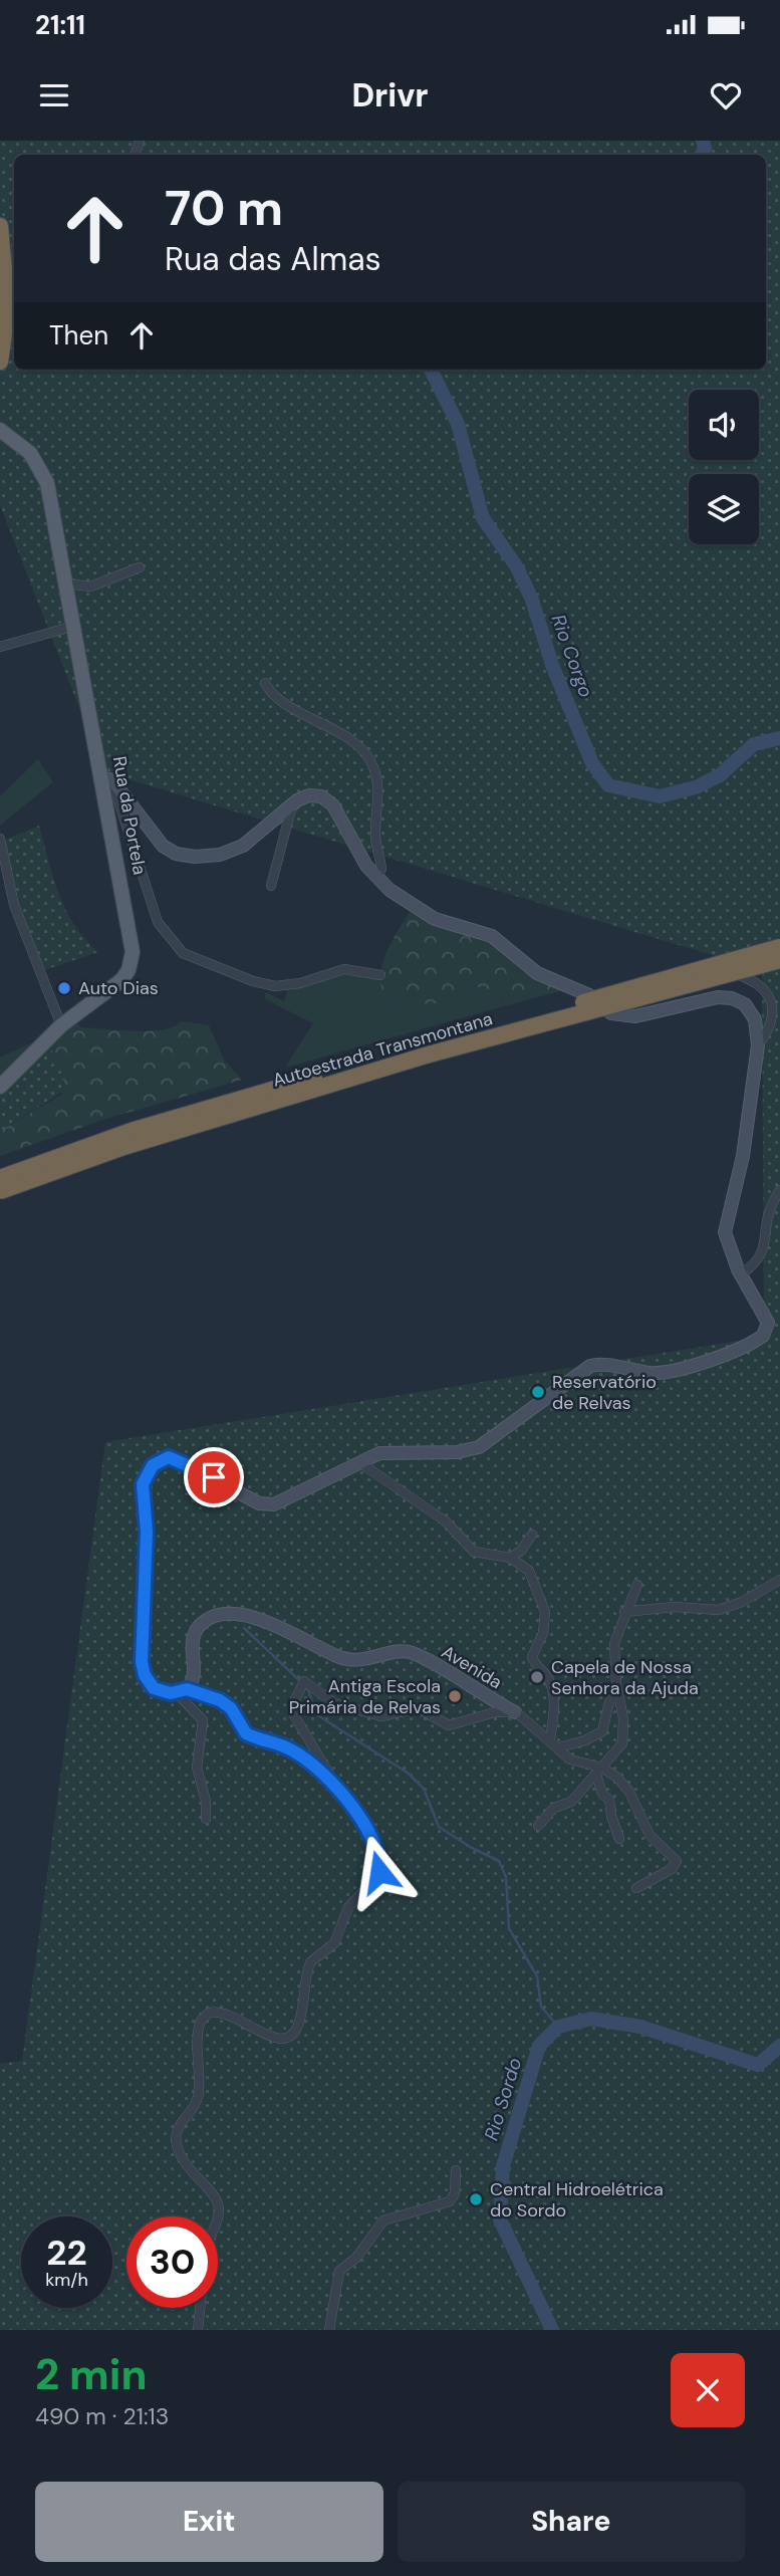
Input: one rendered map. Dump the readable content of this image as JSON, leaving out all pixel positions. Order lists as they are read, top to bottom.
{
  "streets": {
    "highway": ["Autoestrada Transmontana"],
    "main road": ["Rua da Portela"],
    "street": ["Avenida"]
  },
  "water": ["Rio Corgo", "Rio Sordo"],
  "places": [
    "Auto Dias",
    "Reservatório de Relvas",
    "Capela de Nossa Senhora da Ajuda",
    "Antiga Escola Primária de Relvas",
    "Central Hidroelétrica do Sordo"
  ],
  "page": {
    "status": "21:11",
    "header": "Drivr",
    "turn": ["70 m", "Rua das Almas"],
    "then": "Then",
    "speed": "22 km/h",
    "limit": "30",
    "heading": ["2 min", "490 m · 21:13"],
    "buttons": ["Exit", "Share"]
  }
}
